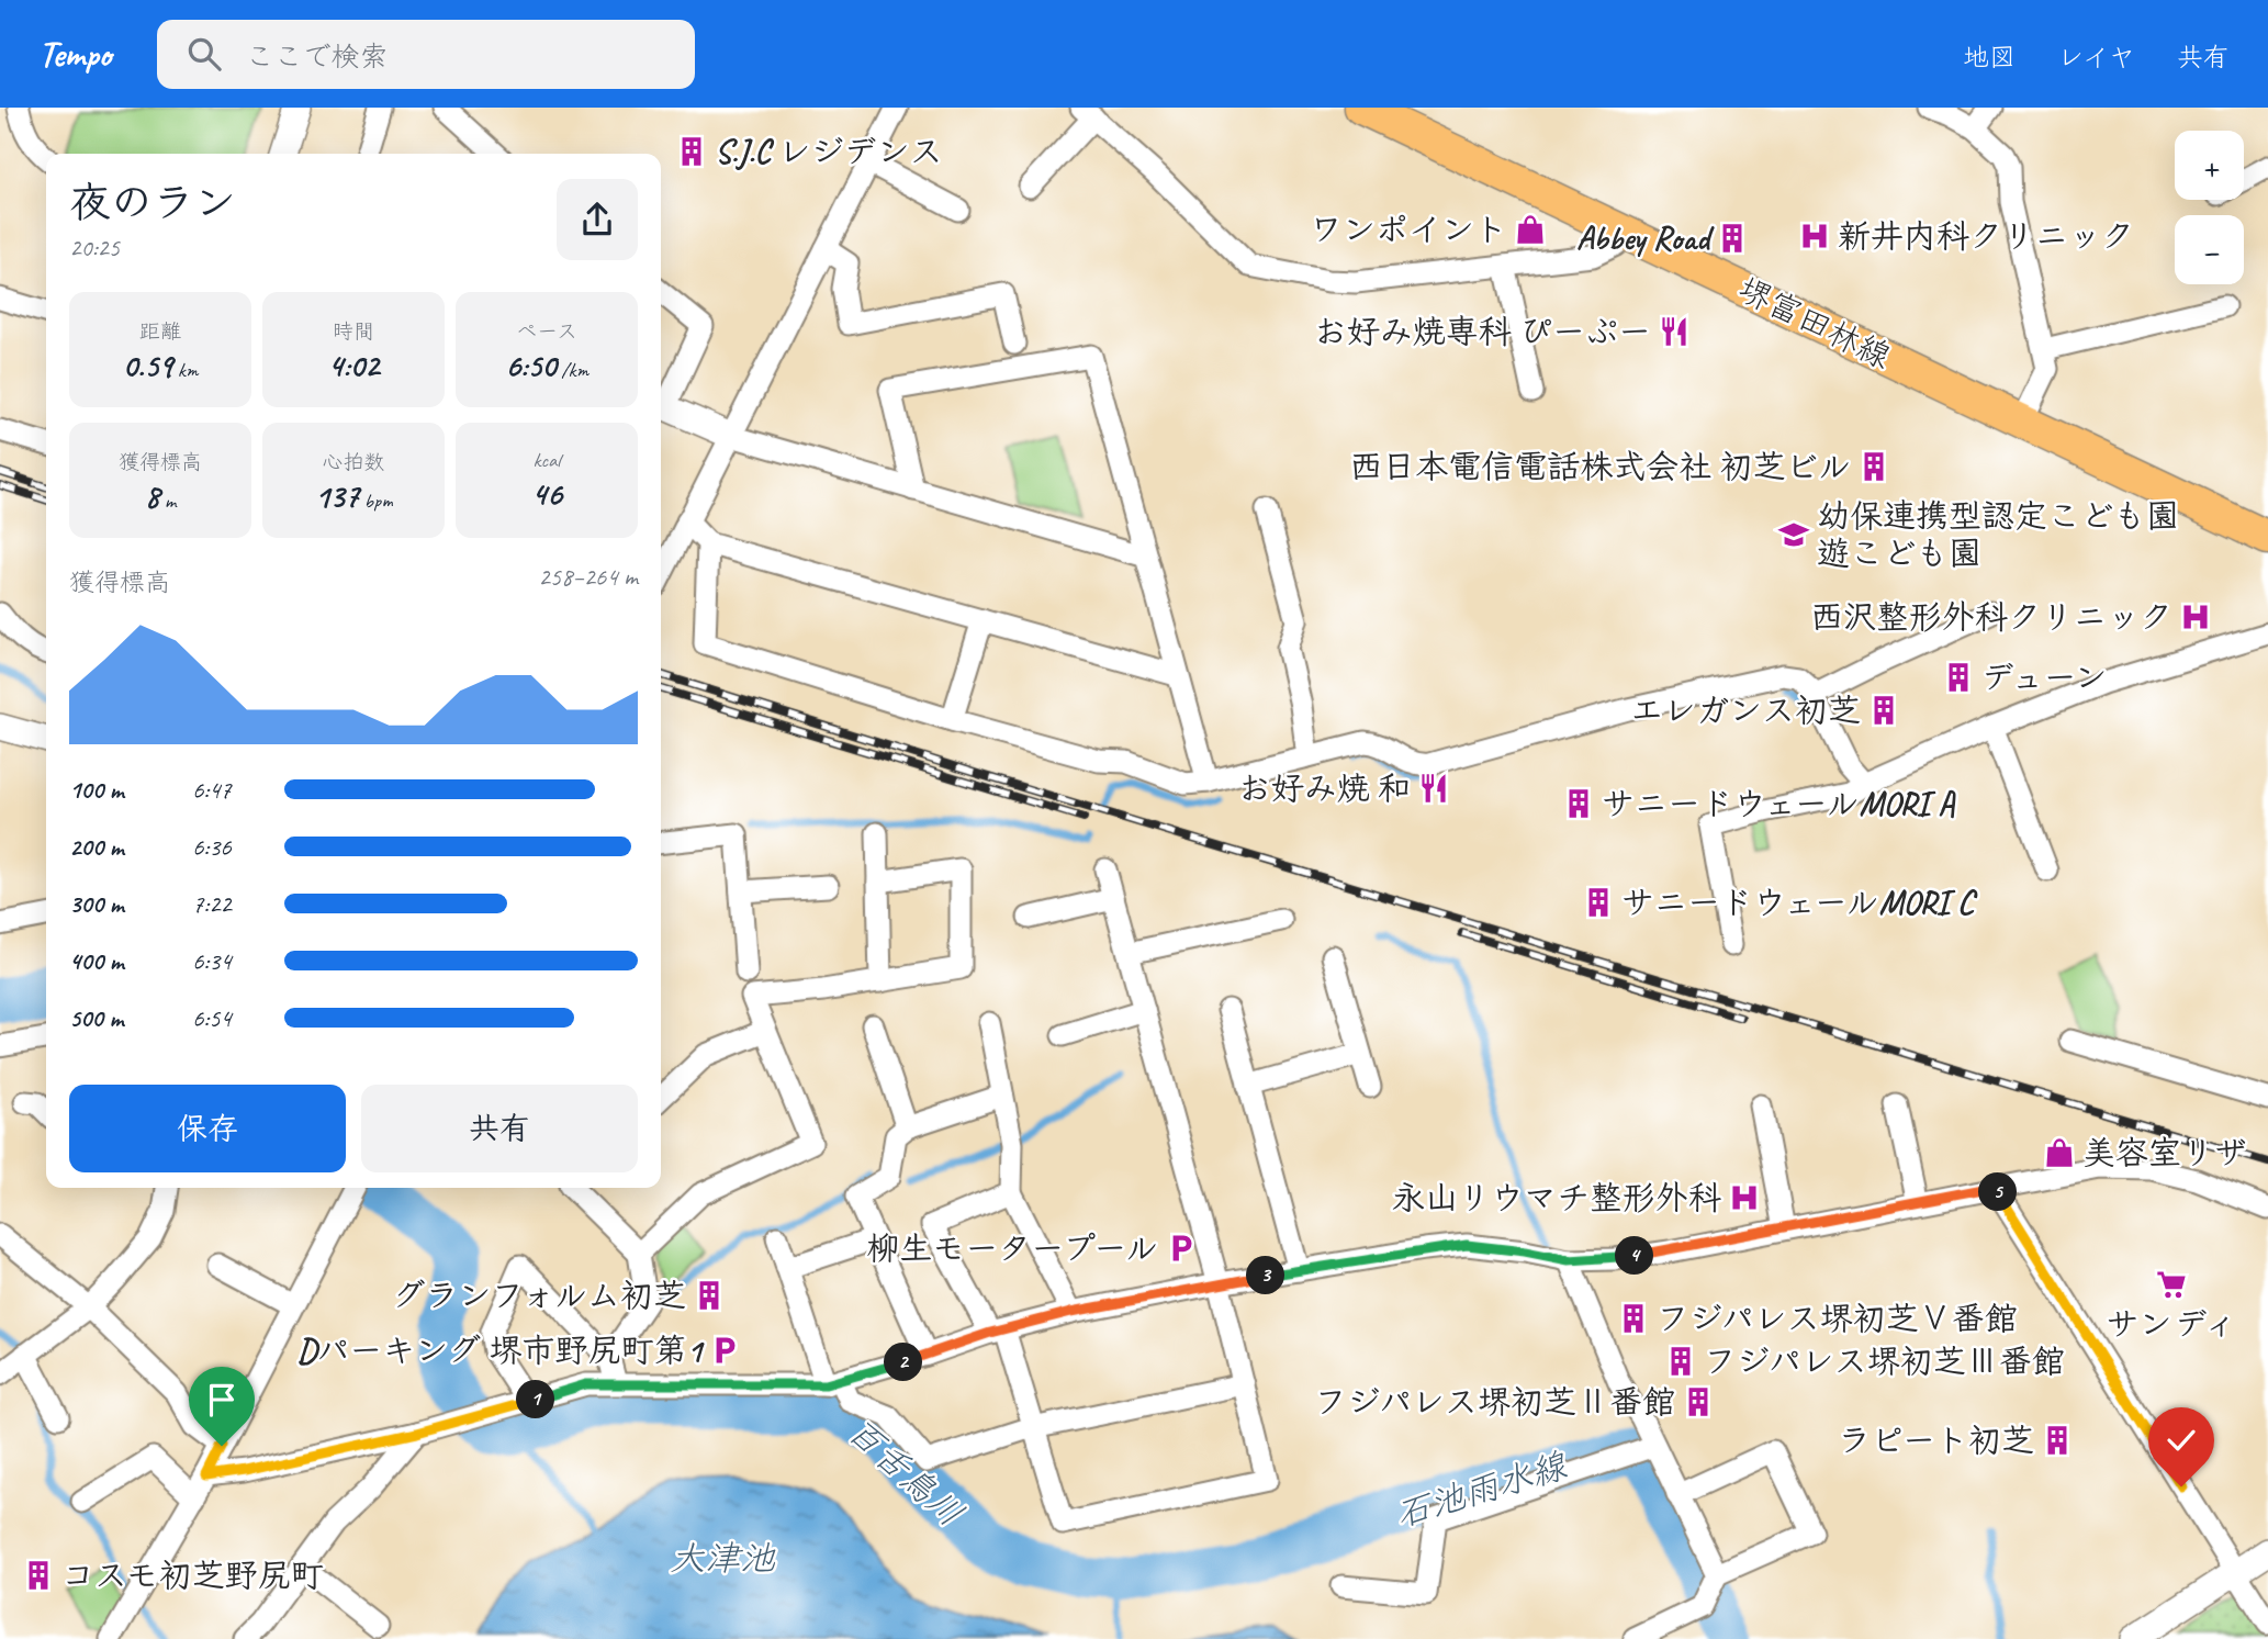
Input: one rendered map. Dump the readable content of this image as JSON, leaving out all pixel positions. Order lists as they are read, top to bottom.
{
  "streets": {
    "main road": ["堺富田林線"]
  },
  "water": ["百舌鳥川", "石池雨水線", "大津池"],
  "places": {
    "building": [
      "S.J.C レジデンス",
      "Abbey Road",
      "西日本電信電話株式会社 初芝ビル",
      "デューン",
      "エレガンス初芝",
      "サニードウェールMORI A",
      "サニードウェールMORI C",
      "グランフォルム初芝",
      "フジパレス堺初芝Ⅴ番館",
      "フジパレス堺初芝Ⅲ番館",
      "フジパレス堺初芝Ⅱ番館",
      "ラピート初芝",
      "コスモ初芝野尻町"
    ],
    "shop": ["ワンポイント", "美容室リザ"],
    "hospital": ["新井内科クリニック", "西沢整形外科クリニック", "永山リウマチ整形外科"],
    "restaurant": ["お好み焼専科 ぴーぷー", "お好み焼 和"],
    "school or university": ["幼保連携型認定こども園 遊こども園"],
    "parking": ["柳生モータープール", "Dパーキング 堺市野尻町第1"],
    "supermarket": ["サンディ"]
  },
  "page": {
    "header": "Tempo",
    "search": "ここで検索",
    "nav": ["地図", "レイヤ", "共有"],
    "map_buttons": ["+", "−"],
    "heading": ["夜のラン", "20:25"],
    "stats": [
      ["距離", "0.59 km"],
      ["時間", "4:02"],
      ["ペース", "6:50 /km"],
      ["獲得標高", "8 m"],
      ["心拍数", "137 bpm"],
      ["kcal", "46"]
    ],
    "chart": ["獲得標高", "258–264 m"],
    "list": [
      {
        "name": "100 m",
        "note": "6:47"
      },
      {
        "name": "200 m",
        "note": "6:36"
      },
      {
        "name": "300 m",
        "note": "7:22"
      },
      {
        "name": "400 m",
        "note": "6:34"
      },
      {
        "name": "500 m",
        "note": "6:54"
      }
    ],
    "buttons": ["保存", "共有"],
    "pins": [
      "5",
      "4",
      "3",
      "2",
      "1"
    ]
  }
}
